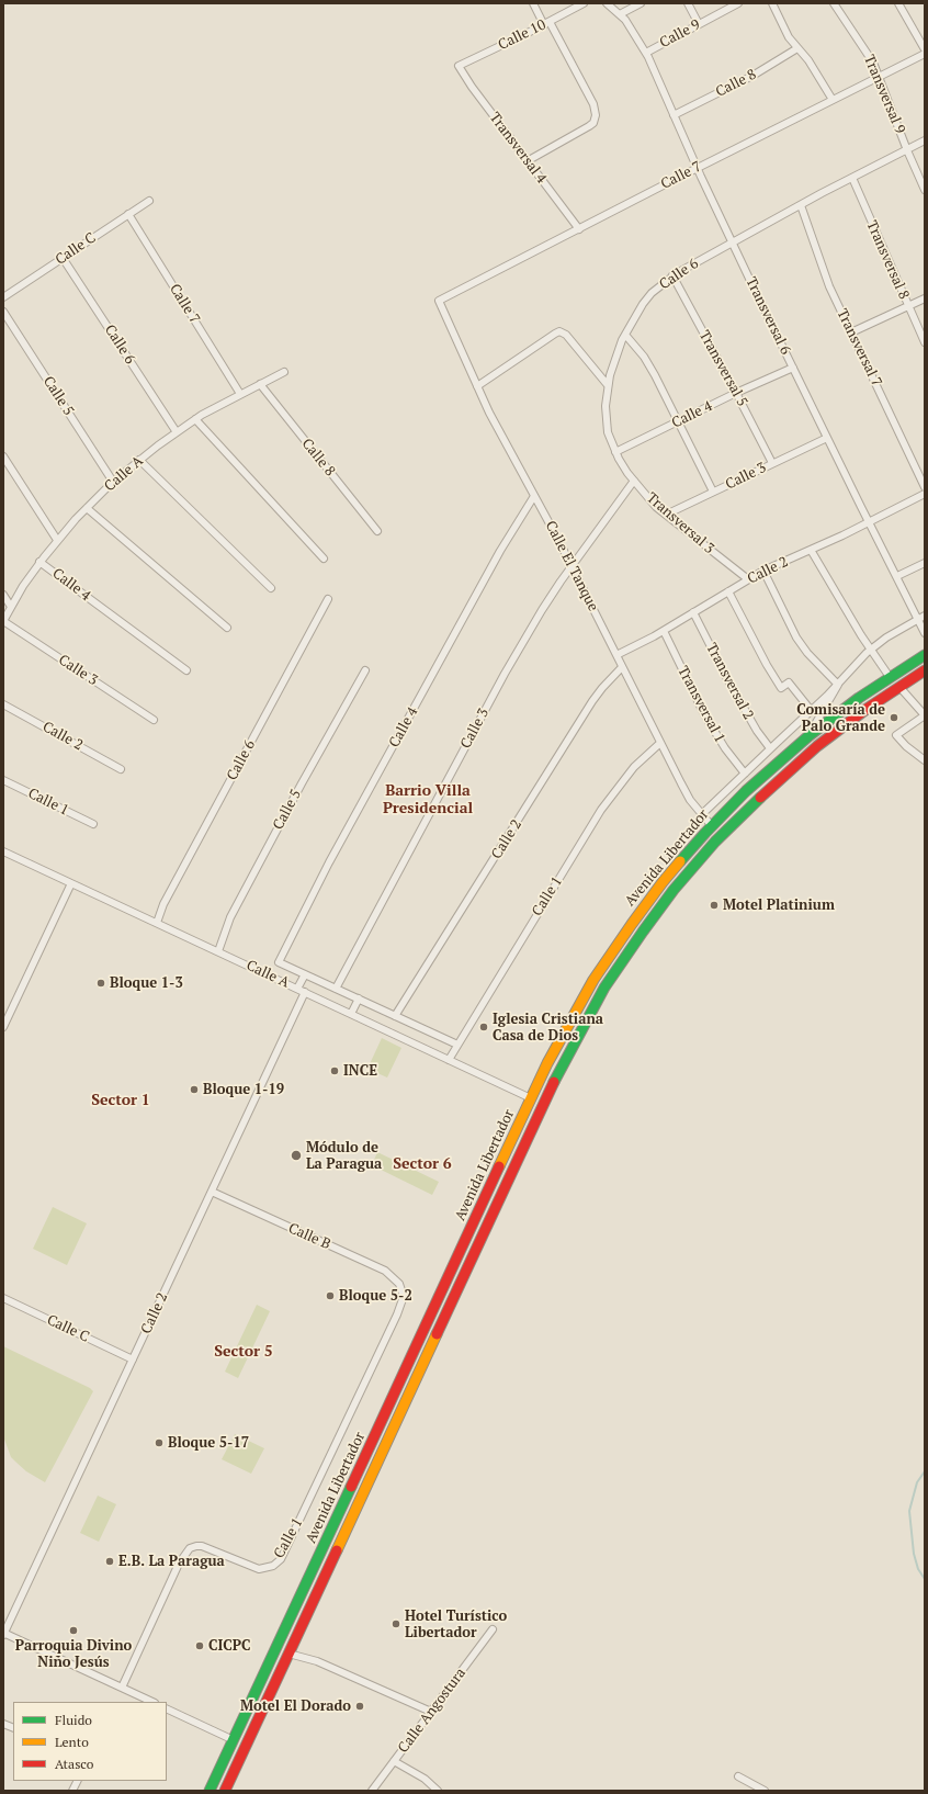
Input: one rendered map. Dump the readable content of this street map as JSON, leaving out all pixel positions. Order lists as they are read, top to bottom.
{
  "streets": {
    "main road": ["Avenida Libertador"],
    "street": [
      "Calle 9",
      "Calle 10",
      "Calle 8",
      "Transversal 9",
      "Transversal 4",
      "Calle 7",
      "Calle C",
      "Transversal 8",
      "Calle 6",
      "Transversal 6",
      "Transversal 7",
      "Transversal 5",
      "Calle 5",
      "Calle 4",
      "Calle A",
      "Calle 3",
      "Transversal 3",
      "Calle El Tanque",
      "Calle 2",
      "Transversal 2",
      "Transversal 1",
      "Calle 1",
      "Calle B",
      "Calle Angostura"
    ]
  },
  "crossings": [
    ["Calle 9", "Transversal 6"],
    ["Calle 10", "Transversal 4"],
    ["Calle 8", "Transversal 6"],
    ["Calle 8", "Calle A"],
    ["Transversal 9", "Calle 7"],
    ["Transversal 9", "Calle 6"],
    ["Transversal 4", "Calle 7"],
    ["Calle 7", "Calle C"],
    ["Calle 7", "Transversal 6"],
    ["Calle 7", "Calle A"],
    ["Calle 7", "Calle El Tanque"],
    ["Calle C", "Calle 6"],
    ["Calle C", "Calle 2"],
    ["Transversal 8", "Calle 6"],
    ["Calle 6", "Transversal 6"],
    ["Calle 6", "Transversal 7"],
    ["Calle 6", "Transversal 5"],
    ["Calle 6", "Calle A"],
    ["Calle 6", "Transversal 3"],
    ["Transversal 6", "Calle 4"],
    ["Transversal 6", "Calle 3"],
    ["Transversal 6", "Calle 2"],
    ["Transversal 6", "Avenida Libertador"],
    ["Transversal 5", "Calle 4"],
    ["Transversal 5", "Calle 3"],
    ["Calle 5", "Calle A"],
    ["Calle 4", "Calle A"],
    ["Calle 4", "Transversal 3"],
    ["Calle 4", "Calle El Tanque"],
    ["Calle A", "Calle 3"],
    ["Calle A", "Calle 2"],
    ["Calle A", "Calle 1"],
    ["Calle A", "Avenida Libertador"],
    ["Calle 3", "Transversal 3"],
    ["Calle 3", "Calle El Tanque"],
    ["Transversal 3", "Calle 2"],
    ["Calle El Tanque", "Calle 2"],
    ["Calle El Tanque", "Calle 1"],
    ["Calle El Tanque", "Avenida Libertador"],
    ["Calle 2", "Transversal 2"],
    ["Calle 2", "Transversal 1"],
    ["Calle 2", "Calle B"],
    ["Transversal 2", "Avenida Libertador"],
    ["Transversal 1", "Avenida Libertador"],
    ["Calle 1", "Calle B"]
  ],
  "districts": [
    "Barrio Villa Presidencial",
    "Sector 1",
    "Sector 6",
    "Sector 5"
  ],
  "places": [
    "Comisaría de Palo Grande",
    "Motel Platinium",
    "Bloque 1-3",
    "Iglesia Cristiana Casa de Dios",
    "INCE",
    "Bloque 1-19",
    "Módulo de La Paragua",
    "Bloque 5-2",
    "Bloque 5-17",
    "E.B. La Paragua",
    "Hotel Turístico Libertador",
    "Parroquia Divino Niño Jesús",
    "CICPC",
    "Motel El Dorado"
  ],
  "legend": ["Fluido", "Lento", "Atasco"]
}
